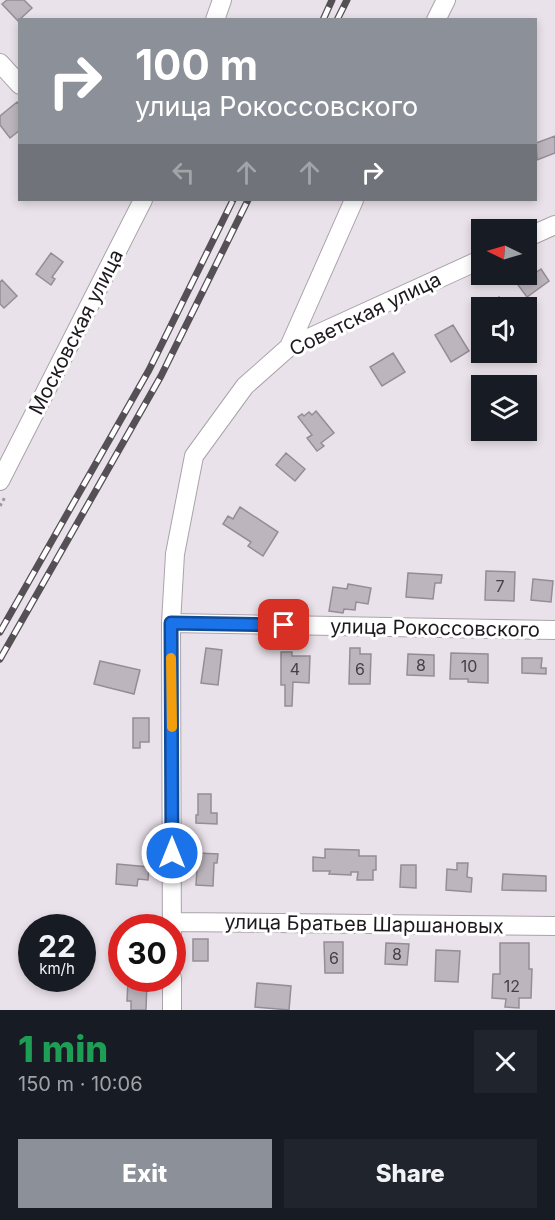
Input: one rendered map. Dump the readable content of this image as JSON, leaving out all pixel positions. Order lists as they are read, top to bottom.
{
  "streets": {
    "street": [
      "Советская улица",
      "Московская улица",
      "улица Рокоссовского",
      "улица Братьев Шаршановых"
    ]
  },
  "crossings": [
    ["Советская улица", "улица Рокоссовского"]
  ],
  "house_numbers": [
    "7",
    "8",
    "10",
    "4",
    "6",
    "8",
    "6",
    "12"
  ],
  "north": "left",
  "page": {
    "turn": ["100 m", "улица Рокоссовского"],
    "speed": "22 km/h",
    "limit": "30",
    "heading": ["1 min", "150 m · 10:06"],
    "buttons": ["Exit", "Share"]
  }
}
